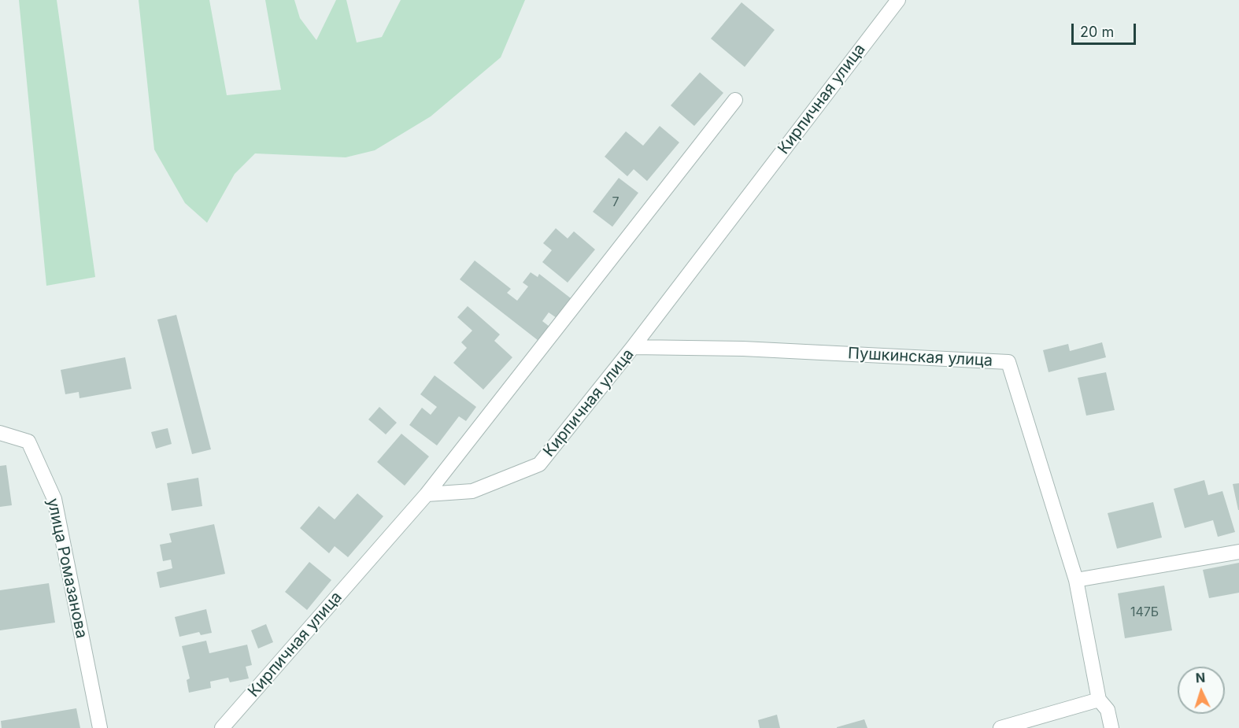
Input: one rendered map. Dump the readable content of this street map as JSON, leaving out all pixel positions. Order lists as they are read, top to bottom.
{
  "streets": {
    "street": ["Кирпичная улица", "Пушкинская улица", "улица Ромазанова"]
  },
  "crossings": [
    ["Кирпичная улица", "Пушкинская улица"]
  ],
  "house_numbers": ["7", "147Б"],
  "scale_bar": "20 m",
  "north": "top"
}
